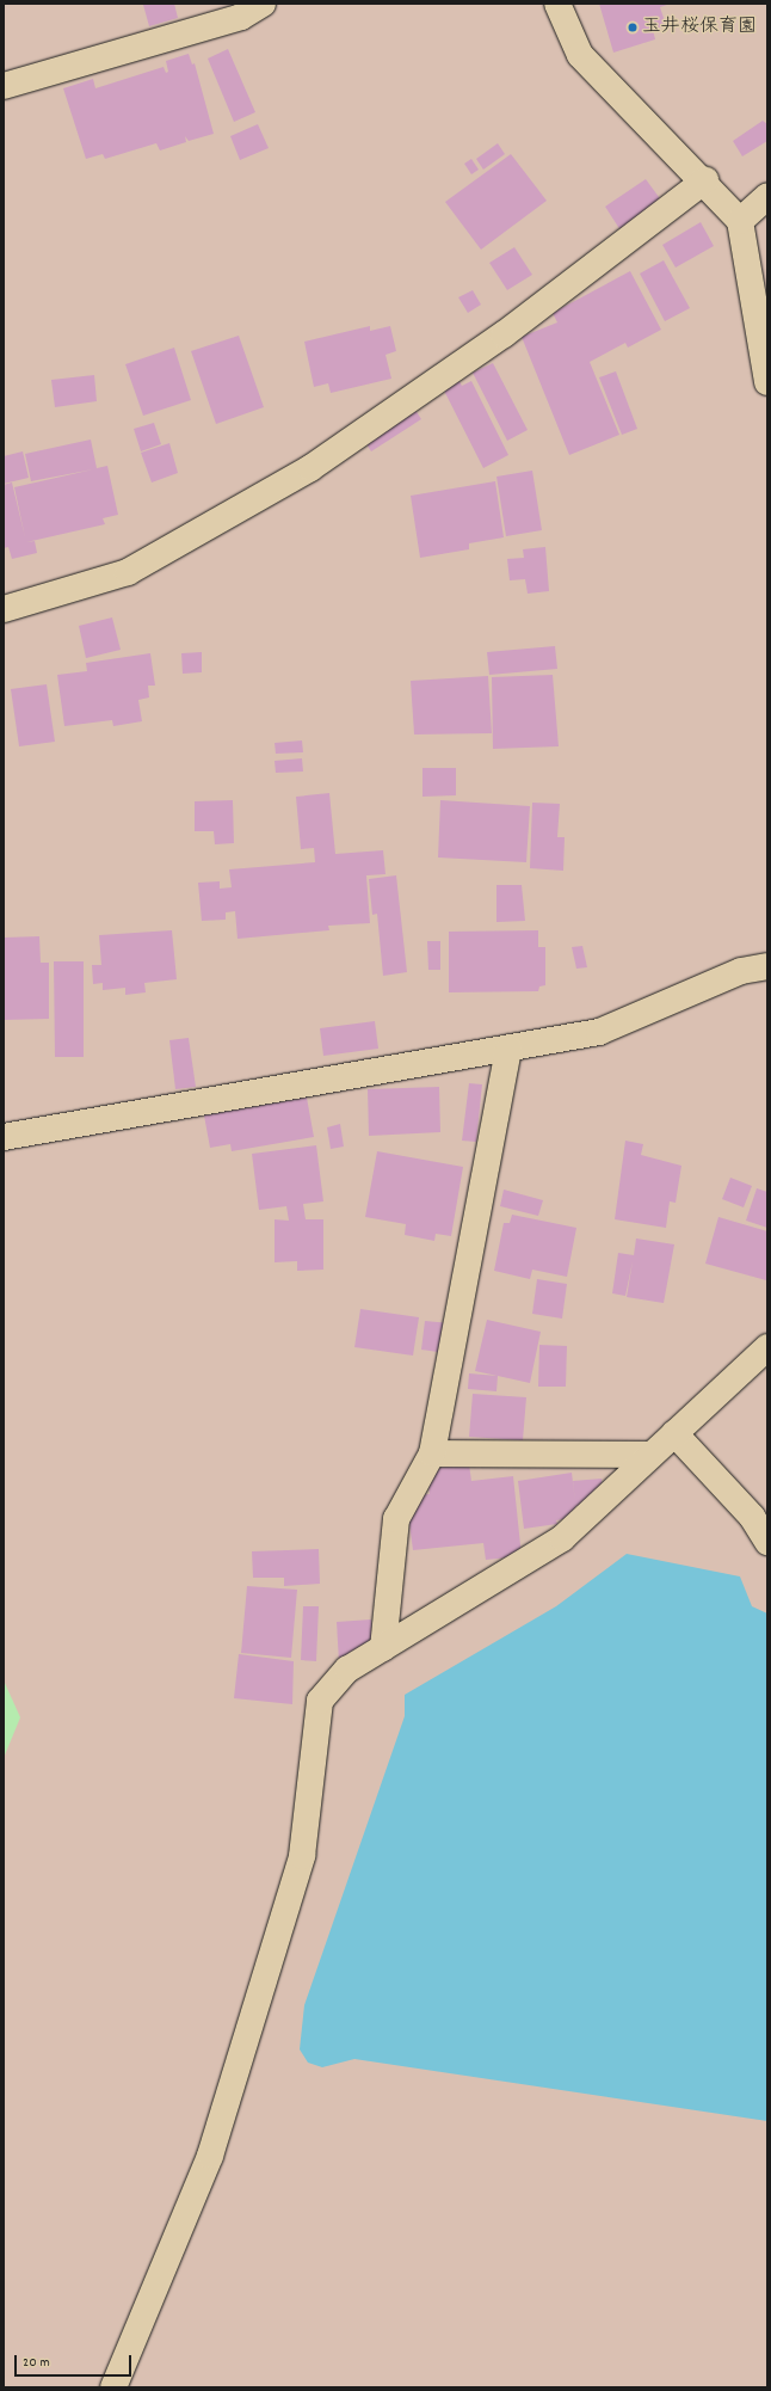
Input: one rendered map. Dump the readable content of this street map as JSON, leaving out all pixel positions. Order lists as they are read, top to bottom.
{
  "places": ["玉井桜保育園"],
  "scale_bar": "20 m"
}
